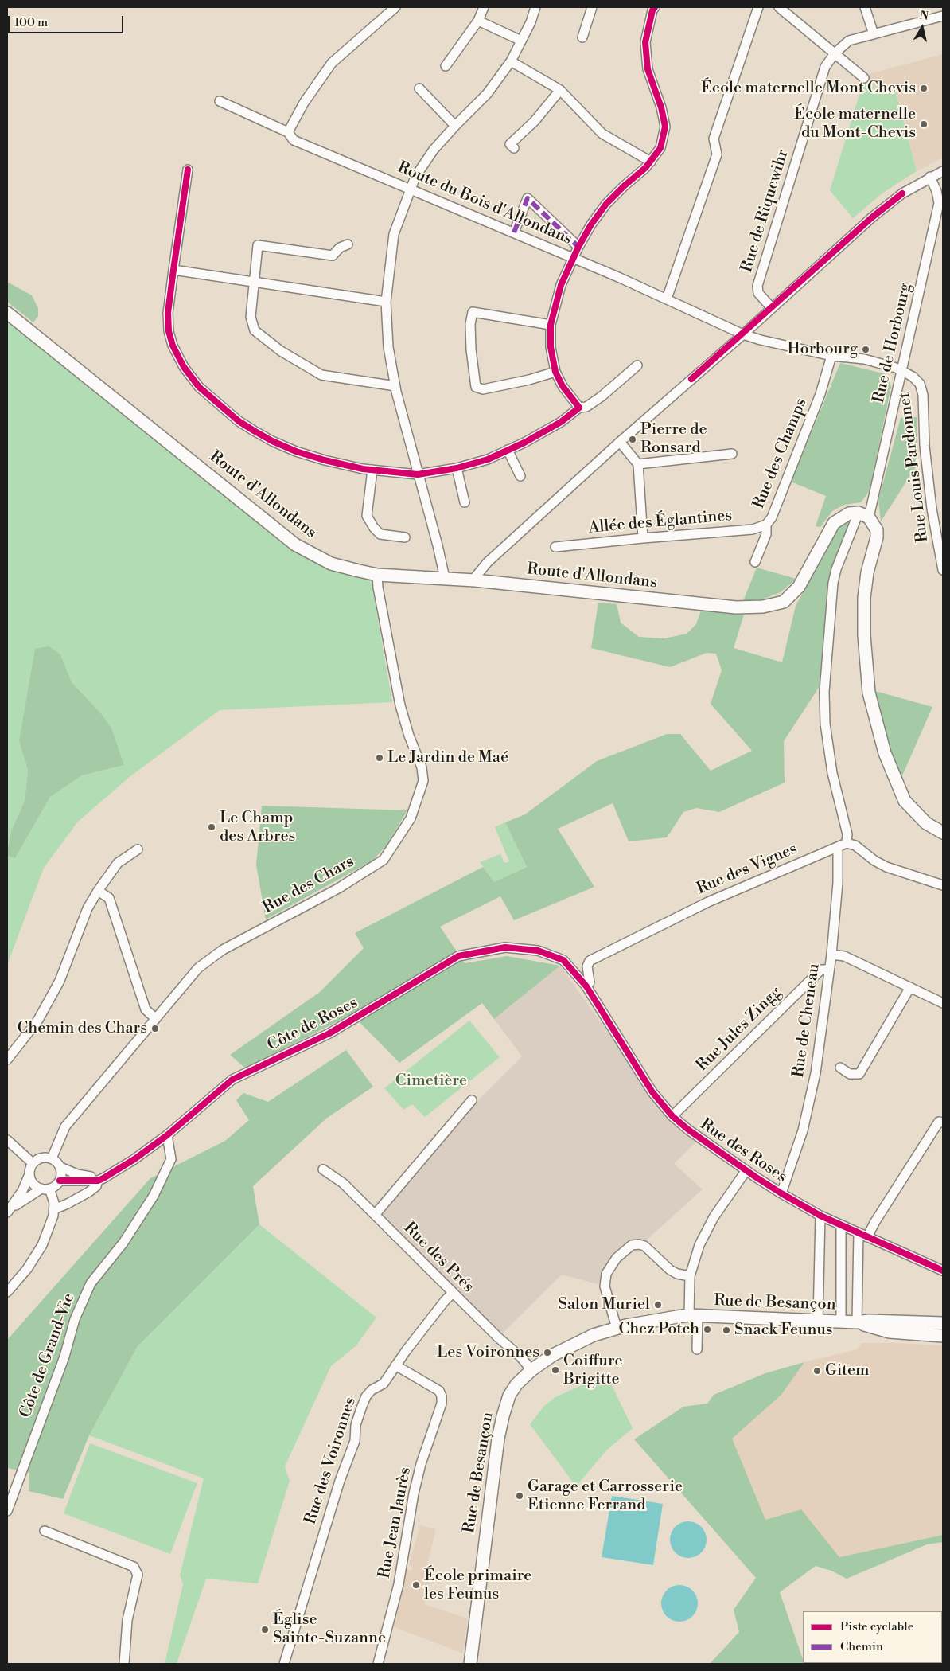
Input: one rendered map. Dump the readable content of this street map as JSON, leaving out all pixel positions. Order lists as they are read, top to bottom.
{
  "streets": {
    "main road": ["Route d'Allondans", "Rue de Besançon"],
    "street": [
      "Route du Bois d'Allondans",
      "Rue de Riquewihr",
      "Rue de Horbourg",
      "Rue des Champs",
      "Rue Louis Pardonnet",
      "Allée des Églantines",
      "Rue des Vignes",
      "Rue des Chars",
      "Rue de Cheneau",
      "Côte de Roses",
      "Rue Jules Zingg",
      "Rue des Roses",
      "Rue des Prés",
      "Côte de Grand-Vie",
      "Rue des Voironnes",
      "Rue Jean Jaurès"
    ]
  },
  "crossings": [
    ["Route du Bois d'Allondans", "Rue de Horbourg"],
    ["Route du Bois d'Allondans", "Rue des Champs"],
    ["Route du Bois d'Allondans", "Rue Louis Pardonnet"],
    ["Rue de Horbourg", "Rue Louis Pardonnet"],
    ["Rue de Horbourg", "Route d'Allondans"],
    ["Rue de Horbourg", "Rue des Vignes"],
    ["Rue des Champs", "Allée des Églantines"],
    ["Route d'Allondans", "Rue des Chars"],
    ["Rue des Vignes", "Rue de Cheneau"],
    ["Rue des Vignes", "Côte de Roses"],
    ["Rue des Vignes", "Rue des Roses"],
    ["Rue des Chars", "Côte de Roses"],
    ["Rue de Cheneau", "Rue Jules Zingg"],
    ["Rue de Cheneau", "Rue des Roses"],
    ["Côte de Roses", "Rue des Roses"],
    ["Côte de Roses", "Côte de Grand-Vie"],
    ["Rue Jules Zingg", "Rue des Roses"],
    ["Rue des Prés", "Rue de Besançon"],
    ["Rue des Prés", "Rue des Voironnes"],
    ["Rue des Voironnes", "Rue Jean Jaurès"]
  ],
  "parks": ["Cimetière"],
  "places": [
    "École maternelle Mont Chevis",
    "École maternelle du Mont-Chevis",
    "Horbourg",
    "Pierre de Ronsard",
    "Le Jardin de Maé",
    "Le Champ des Arbres",
    "Chemin des Chars",
    "Salon Muriel",
    "Chez Potch",
    "Snack Feunus",
    "Les Voironnes",
    "Coiffure Brigitte",
    "Gitem",
    "Garage et Carrosserie Etienne Ferrand",
    "École primaire les Feunus",
    "Église Sainte-Suzanne"
  ],
  "legend": ["Piste cyclable", "Chemin"],
  "scale_bar": "100 m",
  "north": "top"
}
